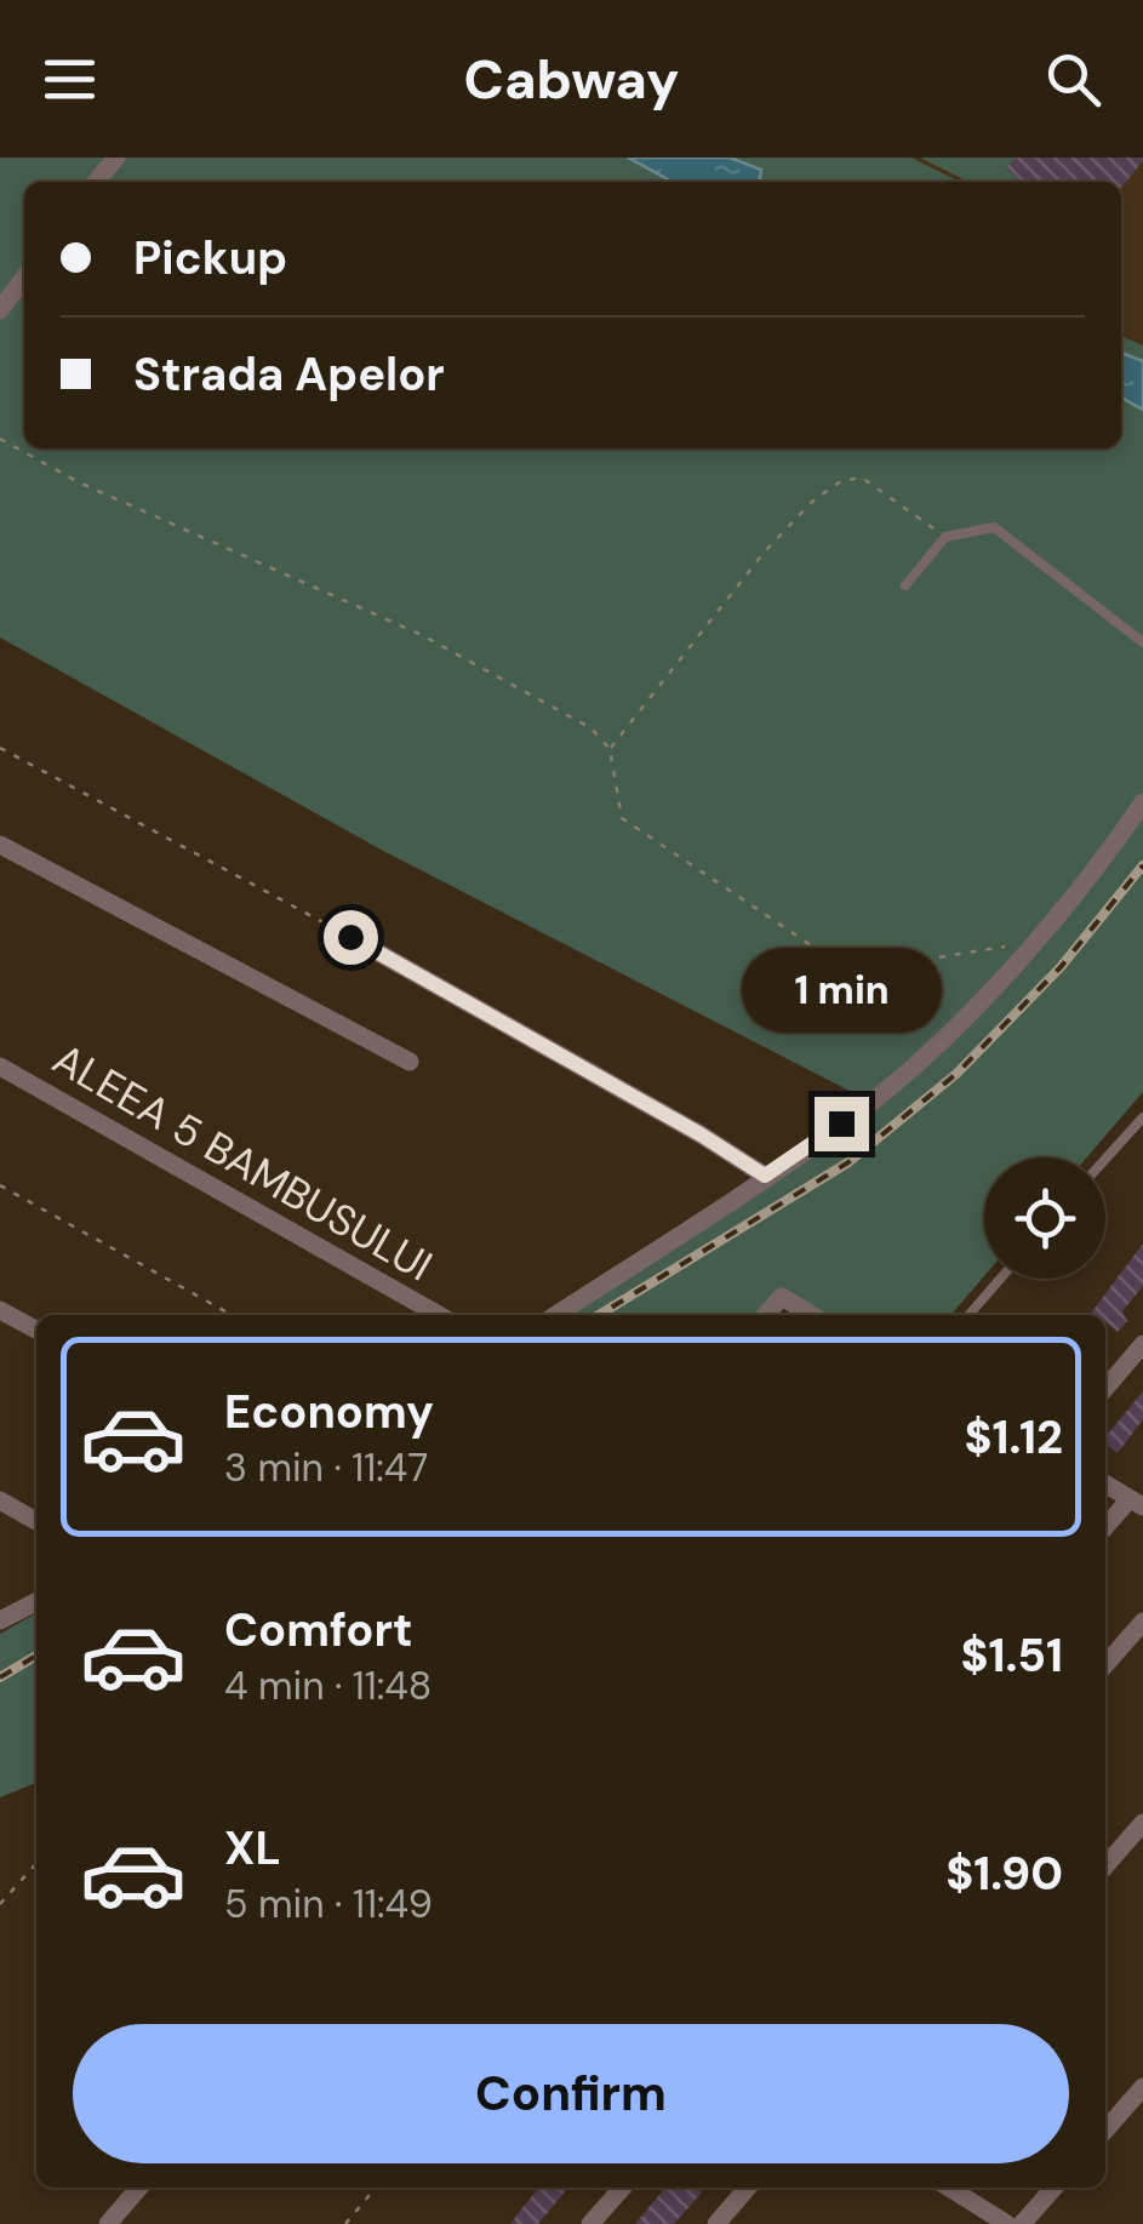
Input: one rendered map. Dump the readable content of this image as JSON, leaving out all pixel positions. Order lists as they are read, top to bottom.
{
  "streets": {
    "street": ["ALEEA 5 BAMBUSULUI"]
  },
  "page": {
    "header": "Cabway",
    "banner": ["Pickup", "Strada Apelor"],
    "bubble": "1 min",
    "list": [
      {
        "name": "Economy",
        "note": "3 min · 11:47",
        "value": "$1.12"
      },
      {
        "name": "Comfort",
        "note": "4 min · 11:48",
        "value": "$1.51"
      },
      {
        "name": "XL",
        "note": "5 min · 11:49",
        "value": "$1.90"
      }
    ],
    "buttons": "Confirm"
  }
}
